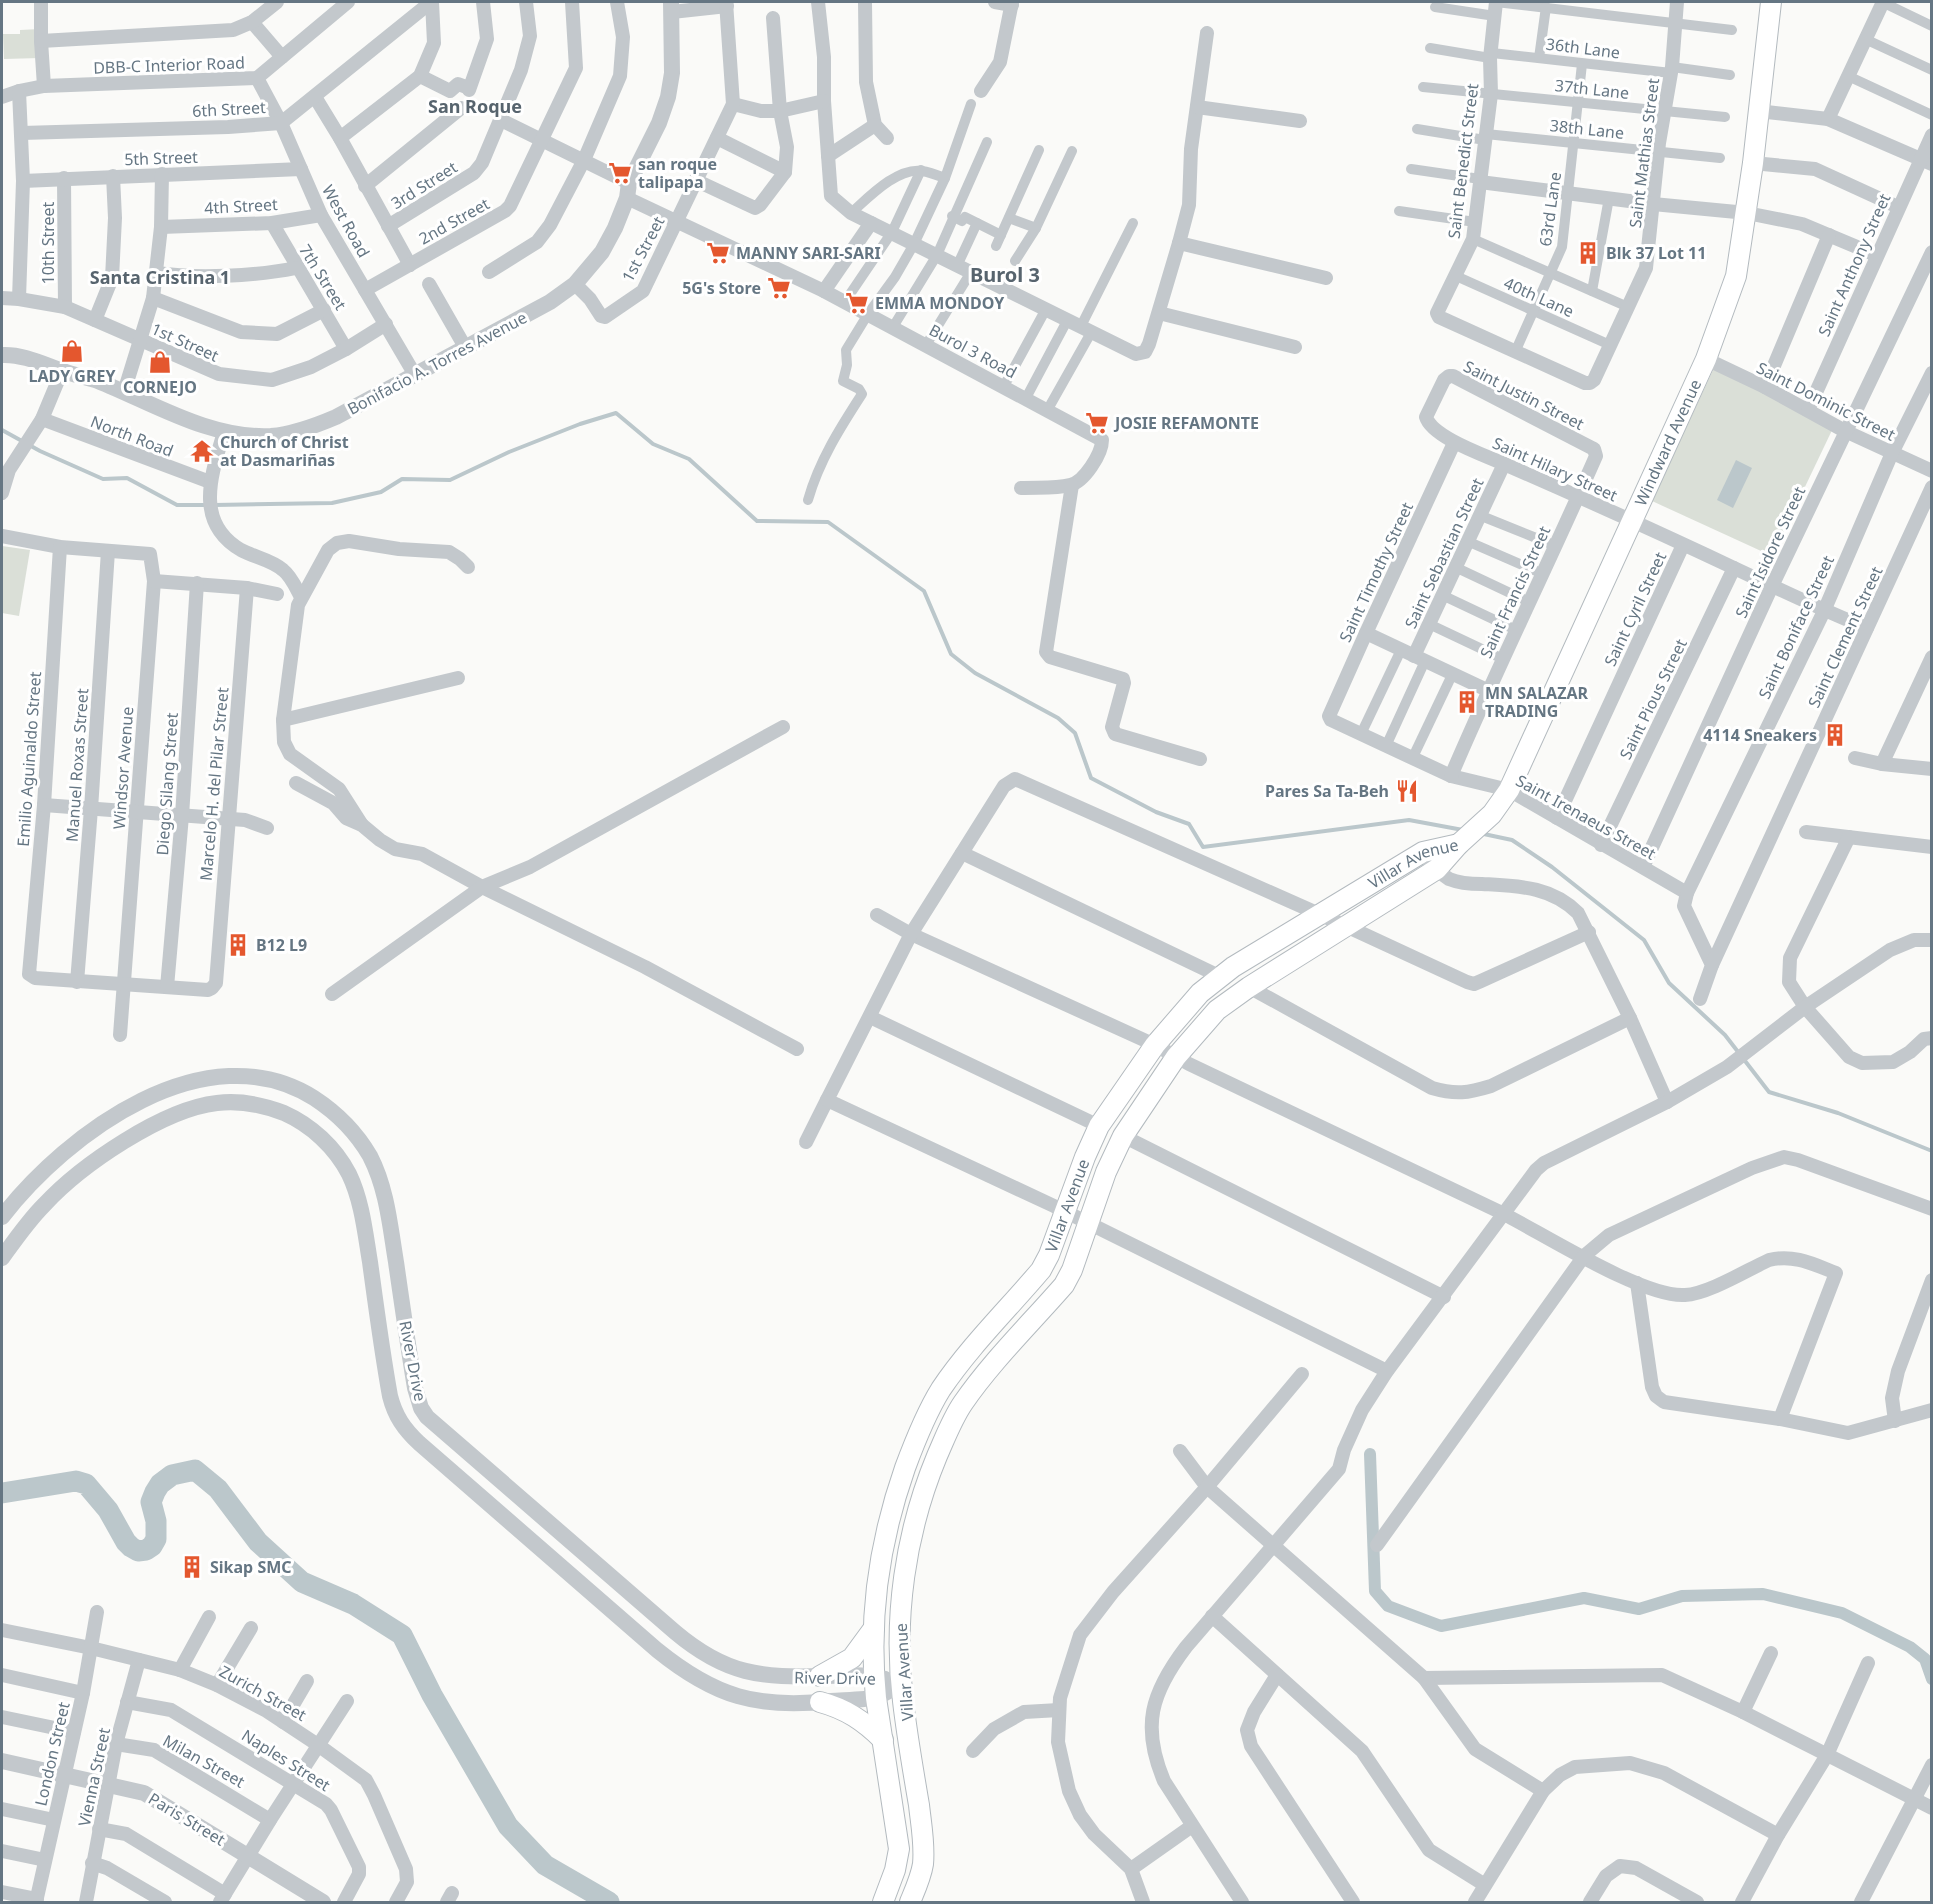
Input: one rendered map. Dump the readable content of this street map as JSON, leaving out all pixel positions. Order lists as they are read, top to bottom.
{
  "streets": {
    "main road": ["Windward Avenue", "Villar Avenue"],
    "street": [
      "36th Lane",
      "DBB-C Interior Road",
      "37th Lane",
      "6th Street",
      "38th Lane",
      "Saint Mathias Street",
      "5th Street",
      "Saint Benedict Street",
      "3rd Street",
      "4th Street",
      "63rd Lane",
      "West Road",
      "2nd Street",
      "10th Street",
      "1st Street",
      "Saint Anthony Street",
      "7th Street",
      "40th Lane",
      "Burol 3 Road",
      "Bonifacio A. Torres Avenue",
      "Saint Justin Street",
      "Saint Dominic Street",
      "North Road",
      "Saint Hilary Street",
      "Saint Isidore Street",
      "Saint Sebastian Street",
      "Saint Timothy Street",
      "Saint Francis Street",
      "Saint Cyril Street",
      "Saint Boniface Street",
      "Saint Clement Street",
      "Saint Pious Street",
      "Emilio Aguinaldo Street",
      "Manuel Roxas Street",
      "Windsor Avenue",
      "Diego Silang Street",
      "Marcelo H. del Pilar Street",
      "Saint Irenaeus Street",
      "River Drive",
      "Zurich Street",
      "London Street",
      "Naples Street",
      "Milan Street",
      "Vienna Street",
      "Paris Street"
    ]
  },
  "crossings": [
    ["36th Lane", "Saint Mathias Street"],
    ["36th Lane", "Saint Benedict Street"],
    ["36th Lane", "63rd Lane"],
    ["DBB-C Interior Road", "West Road"],
    ["37th Lane", "Saint Mathias Street"],
    ["37th Lane", "Saint Benedict Street"],
    ["37th Lane", "63rd Lane"],
    ["6th Street", "West Road"],
    ["38th Lane", "Saint Mathias Street"],
    ["38th Lane", "Saint Benedict Street"],
    ["38th Lane", "63rd Lane"],
    ["Saint Mathias Street", "Saint Benedict Street"],
    ["Saint Mathias Street", "63rd Lane"],
    ["Saint Mathias Street", "40th Lane"],
    ["5th Street", "West Road"],
    ["5th Street", "10th Street"],
    ["Saint Benedict Street", "40th Lane"],
    ["3rd Street", "Burol 3 Road"],
    ["4th Street", "West Road"],
    ["4th Street", "7th Street"],
    ["63rd Lane", "40th Lane"],
    ["West Road", "2nd Street"],
    ["West Road", "1st Street"],
    ["West Road", "Bonifacio A. Torres Avenue"],
    ["2nd Street", "Burol 3 Road"],
    ["10th Street", "1st Street"],
    ["1st Street", "7th Street"],
    ["1st Street", "Burol 3 Road"],
    ["1st Street", "Bonifacio A. Torres Avenue"],
    ["Saint Anthony Street", "Saint Dominic Street"],
    ["Burol 3 Road", "Bonifacio A. Torres Avenue"],
    ["Saint Justin Street", "Saint Hilary Street"],
    ["Saint Justin Street", "Saint Francis Street"],
    ["Saint Dominic Street", "Windward Avenue"],
    ["Saint Dominic Street", "Saint Isidore Street"],
    ["Saint Dominic Street", "Saint Boniface Street"],
    ["Windward Avenue", "Saint Hilary Street"],
    ["Windward Avenue", "Saint Irenaeus Street"],
    ["Windward Avenue", "Villar Avenue"],
    ["Saint Hilary Street", "Saint Isidore Street"],
    ["Saint Hilary Street", "Saint Sebastian Street"],
    ["Saint Hilary Street", "Saint Timothy Street"],
    ["Saint Hilary Street", "Saint Francis Street"],
    ["Saint Hilary Street", "Saint Cyril Street"],
    ["Saint Hilary Street", "Saint Boniface Street"],
    ["Saint Hilary Street", "Saint Clement Street"],
    ["Saint Hilary Street", "Saint Pious Street"],
    ["Saint Isidore Street", "Saint Irenaeus Street"],
    ["Saint Timothy Street", "Saint Irenaeus Street"],
    ["Saint Francis Street", "Saint Irenaeus Street"],
    ["Saint Cyril Street", "Saint Irenaeus Street"],
    ["Saint Boniface Street", "Saint Irenaeus Street"],
    ["Saint Pious Street", "Saint Irenaeus Street"],
    ["Emilio Aguinaldo Street", "Manuel Roxas Street"],
    ["Manuel Roxas Street", "Windsor Avenue"],
    ["Diego Silang Street", "Marcelo H. del Pilar Street"],
    ["Villar Avenue", "River Drive"],
    ["Zurich Street", "London Street"],
    ["Zurich Street", "Vienna Street"],
    ["London Street", "Paris Street"],
    ["Naples Street", "Vienna Street"],
    ["Milan Street", "Vienna Street"],
    ["Vienna Street", "Paris Street"]
  ],
  "districts": ["San Roque", "Burol 3", "Santa Cristina 1"],
  "places": {
    "supermarket": [
      "san roque talipapa",
      "MANNY SARI-SARI",
      "5G's Store",
      "EMMA MONDOY",
      "JOSIE REFAMONTE"
    ],
    "building": [
      "Blk 37 Lot 11",
      "MN SALAZAR TRADING",
      "4114 Sneakers",
      "B12 L9",
      "Sikap SMC"
    ],
    "shop": ["LADY GREY", "CORNEJO"],
    "temple": ["Church of Christ at Dasmariñas"],
    "restaurant": ["Pares Sa Ta-Beh"]
  }
}
